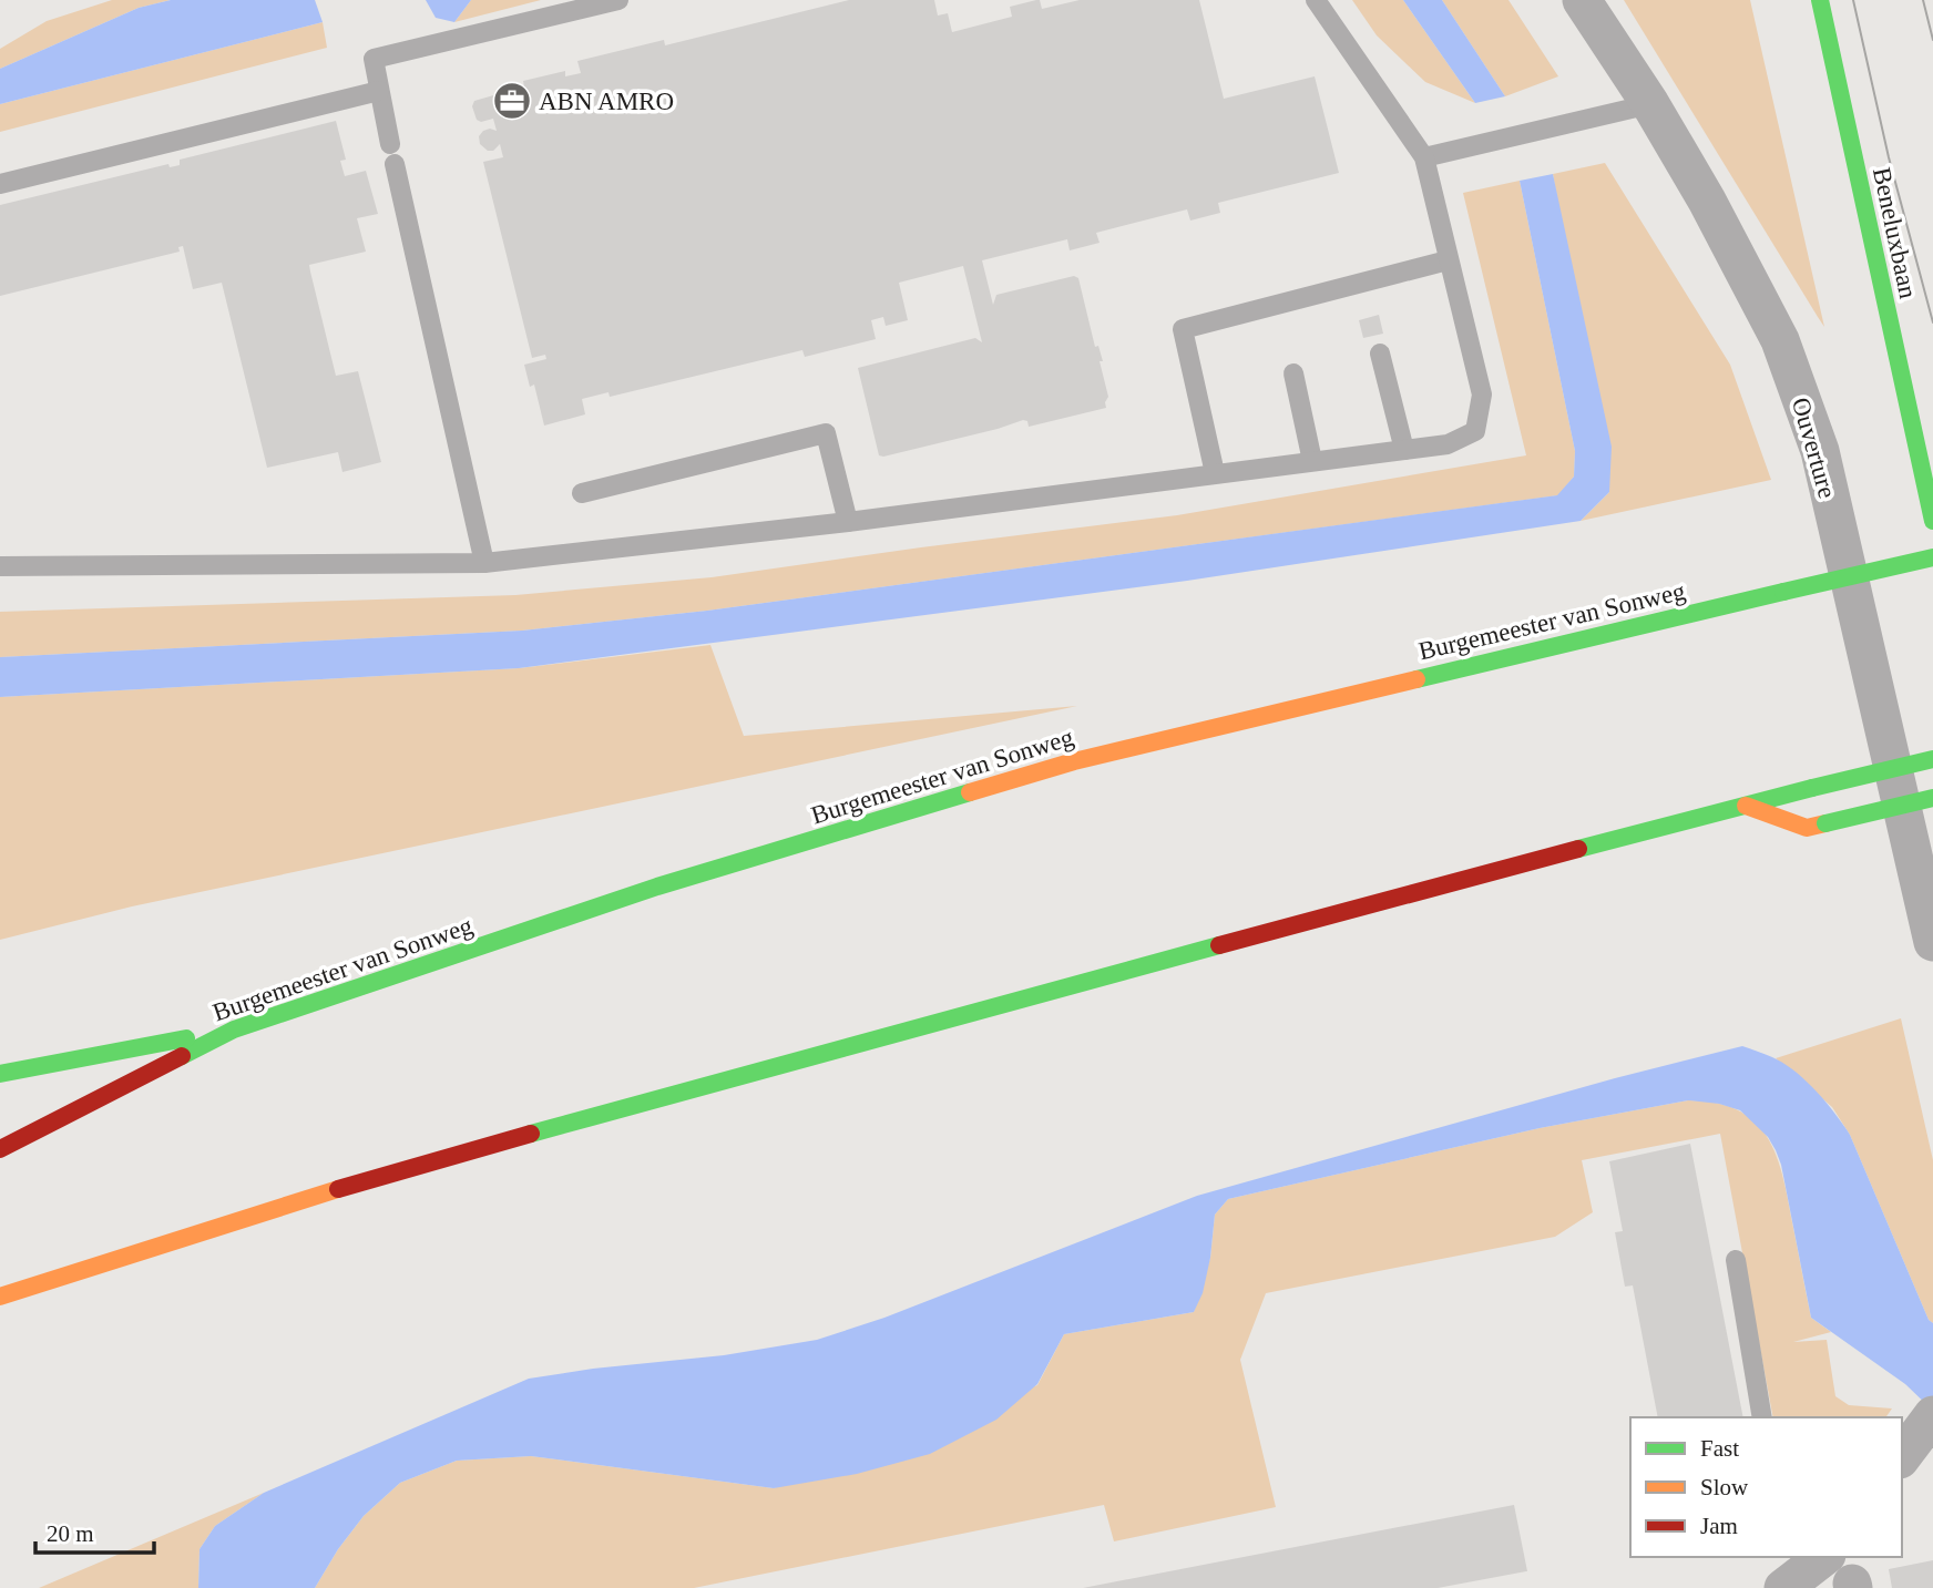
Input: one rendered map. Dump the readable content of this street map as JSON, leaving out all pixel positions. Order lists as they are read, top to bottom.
{
  "streets": {
    "main road": ["Beneluxbaan", "Burgemeester van Sonweg"],
    "street": ["Ouverture"]
  },
  "places": {
    "office": ["ABN AMRO"]
  },
  "legend": ["Fast", "Slow", "Jam"],
  "scale_bar": "20 m"
}
